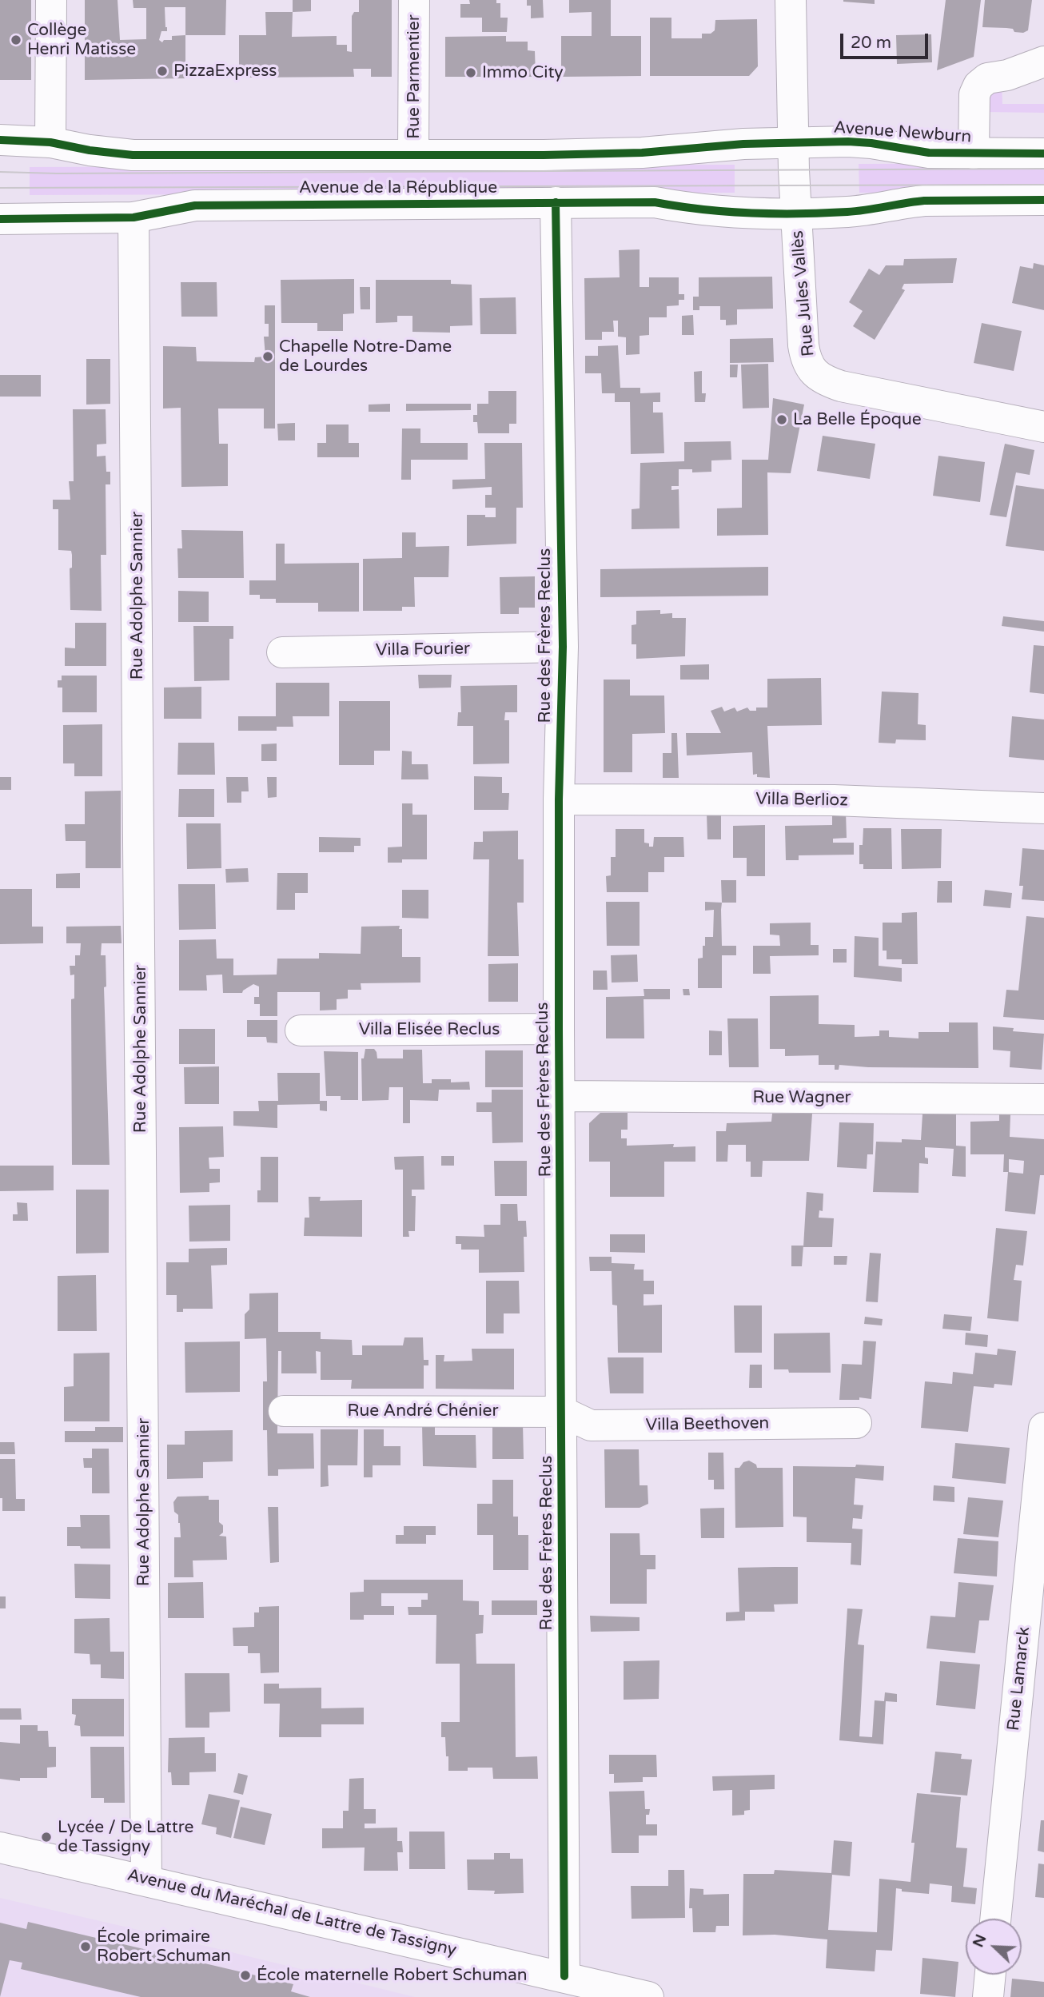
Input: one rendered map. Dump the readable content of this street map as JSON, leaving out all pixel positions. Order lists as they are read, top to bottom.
{
  "streets": {
    "street": [
      "Rue Parmentier",
      "Avenue Newburn",
      "Avenue de la République",
      "Rue Jules Vallès",
      "Rue Adolphe Sannier",
      "Rue des Frères Reclus",
      "Villa Fourier",
      "Villa Berlioz",
      "Villa Elisée Reclus",
      "Rue Wagner",
      "Rue André Chénier",
      "Villa Beethoven",
      "Rue Lamarck",
      "Avenue du Maréchal de Lattre de Tassigny"
    ]
  },
  "crossings": [
    ["Rue Parmentier", "Avenue de la République"],
    ["Avenue Newburn", "Avenue de la République"],
    ["Avenue Newburn", "Rue Jules Vallès"],
    ["Avenue de la République", "Rue Jules Vallès"],
    ["Avenue de la République", "Rue Adolphe Sannier"],
    ["Avenue de la République", "Rue des Frères Reclus"],
    ["Rue Adolphe Sannier", "Avenue du Maréchal de Lattre de Tassigny"],
    ["Rue des Frères Reclus", "Villa Fourier"],
    ["Rue des Frères Reclus", "Villa Berlioz"],
    ["Rue des Frères Reclus", "Villa Elisée Reclus"],
    ["Rue des Frères Reclus", "Rue Wagner"],
    ["Rue des Frères Reclus", "Rue André Chénier"],
    ["Rue des Frères Reclus", "Villa Beethoven"],
    ["Rue des Frères Reclus", "Avenue du Maréchal de Lattre de Tassigny"],
    ["Rue André Chénier", "Villa Beethoven"]
  ],
  "places": [
    "Collège Henri Matisse",
    "PizzaExpress",
    "Immo City",
    "Chapelle Notre-Dame de Lourdes",
    "La Belle Époque",
    "Lycée / De Lattre de Tassigny",
    "École primaire Robert Schuman",
    "École maternelle Robert Schuman"
  ],
  "scale_bar": "20 m",
  "north": "top left"
}
